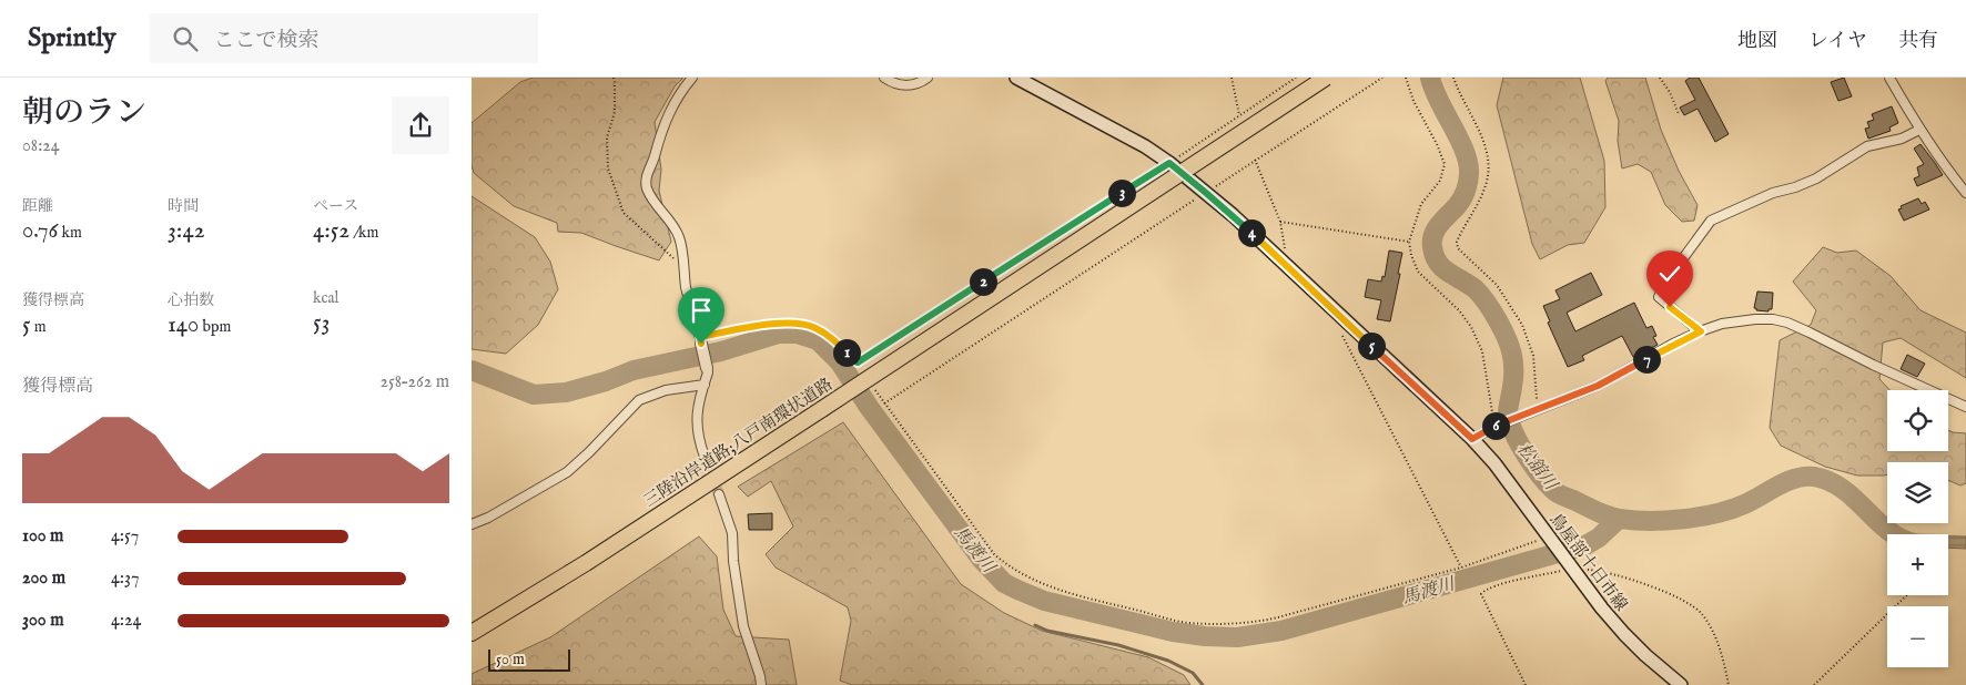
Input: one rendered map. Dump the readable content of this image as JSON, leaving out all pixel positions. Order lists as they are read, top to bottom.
{
  "streets": {
    "highway": ["三陸沿岸道路;八戸南環状道路"],
    "main road": ["鳥屋部十日市線"]
  },
  "water": ["松舘川", "馬渡川"],
  "scale_bar": "50 m",
  "page": {
    "header": "Sprintly",
    "search": "ここで検索",
    "nav": ["地図", "レイヤ", "共有"],
    "heading": ["朝のラン", "08:24"],
    "stats": [
      ["距離", "0.76 km"],
      ["時間", "3:42"],
      ["ペース", "4:52 /km"],
      ["獲得標高", "5 m"],
      ["心拍数", "140 bpm"],
      ["kcal", "53"]
    ],
    "pins": [
      "3",
      "4",
      "2",
      "5",
      "1",
      "7",
      "6"
    ],
    "chart": ["獲得標高", "258–262 m"],
    "map_buttons": ["+", "−"],
    "list": [
      {
        "name": "100 m",
        "note": "4:57"
      },
      {
        "name": "200 m",
        "note": "4:37"
      },
      {
        "name": "300 m",
        "note": "4:24"
      }
    ],
    "scale": "50 m"
  }
}
